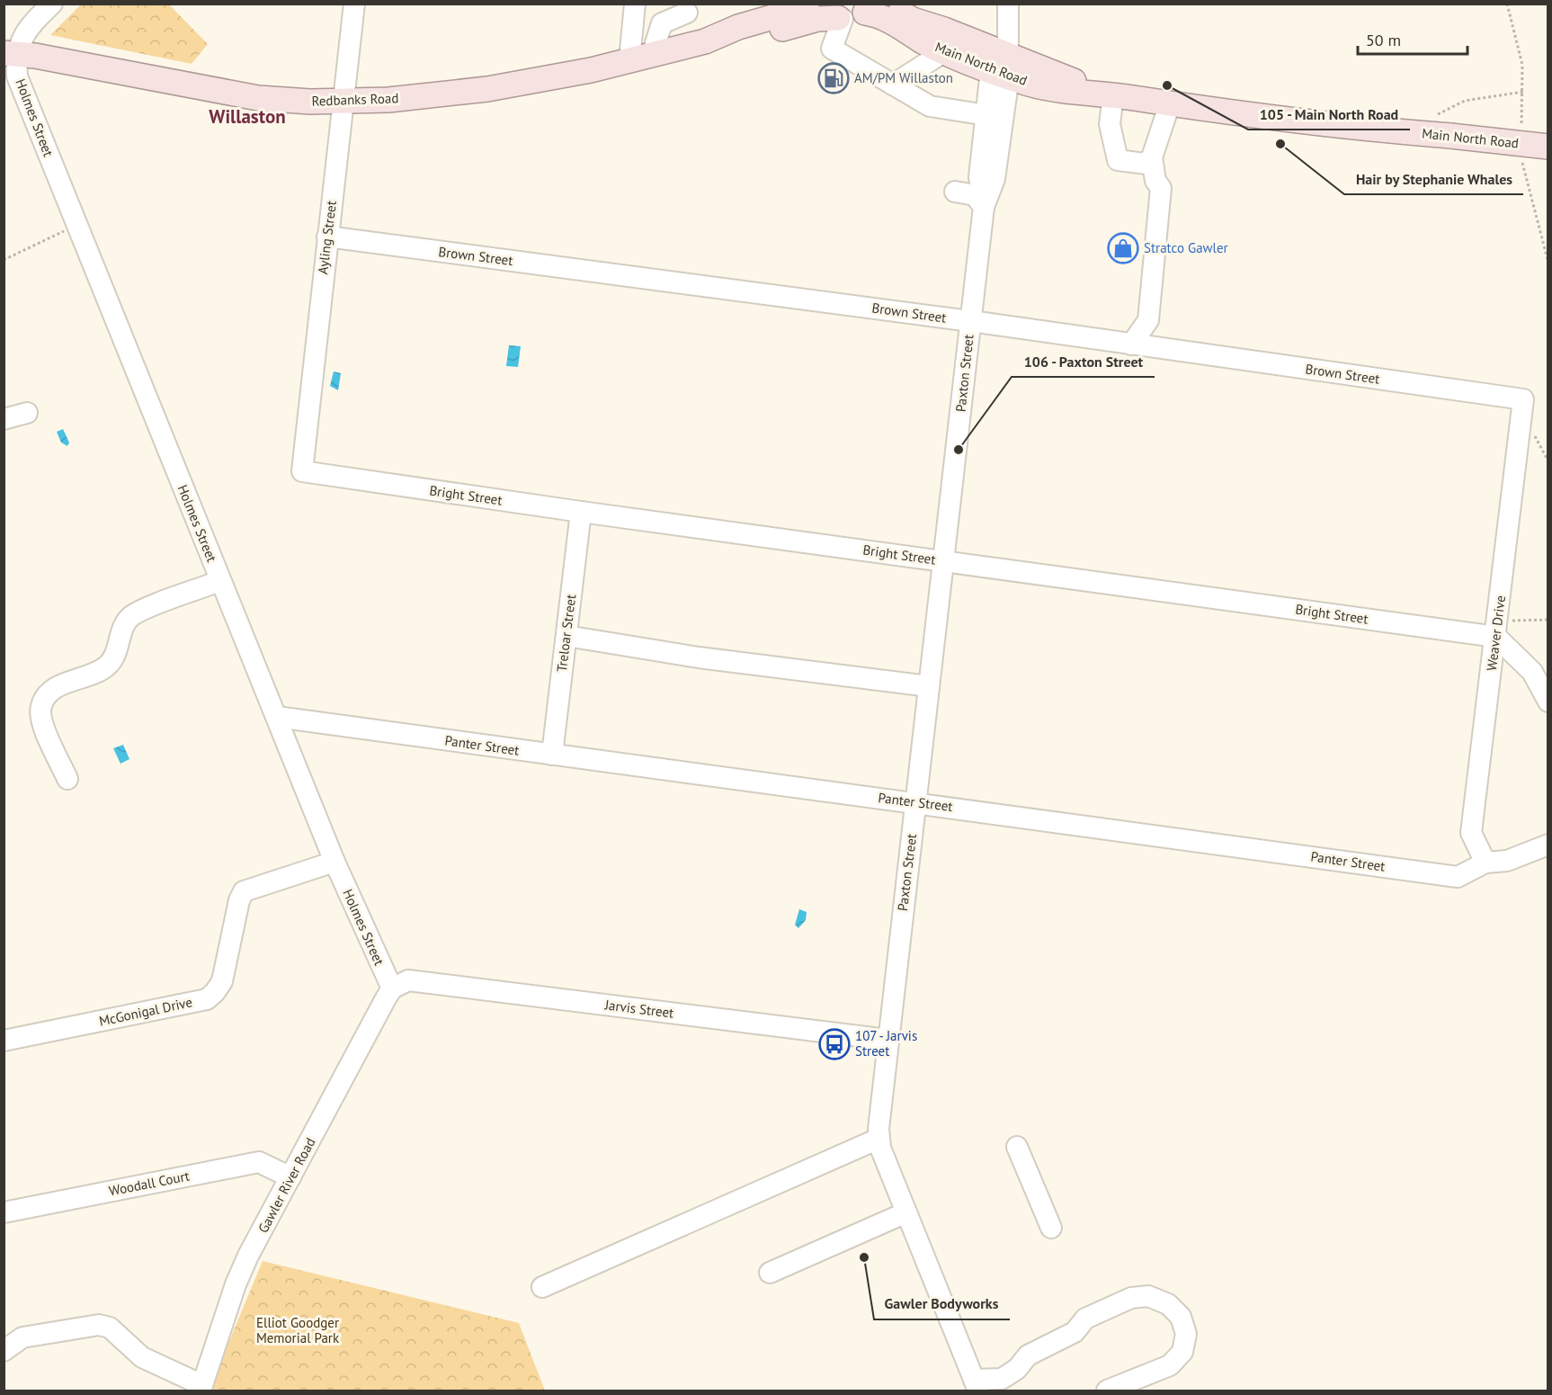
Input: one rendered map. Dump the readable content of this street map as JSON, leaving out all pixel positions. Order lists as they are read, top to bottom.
{
  "streets": {
    "main road": ["Main North Road", "Redbanks Road"],
    "street": [
      "Holmes Street",
      "Ayling Street",
      "Brown Street",
      "Paxton Street",
      "Bright Street",
      "Treloar Street",
      "Weaver Drive",
      "Panter Street",
      "Jarvis Street",
      "McGonigal Drive",
      "Woodall Court",
      "Gawler River Road"
    ]
  },
  "crossings": [
    ["Main North Road", "Redbanks Road"],
    ["Main North Road", "Paxton Street"],
    ["Redbanks Road", "Holmes Street"],
    ["Redbanks Road", "Ayling Street"],
    ["Holmes Street", "Panter Street"],
    ["Holmes Street", "Jarvis Street"],
    ["Holmes Street", "McGonigal Drive"],
    ["Holmes Street", "Gawler River Road"],
    ["Ayling Street", "Brown Street"],
    ["Ayling Street", "Bright Street"],
    ["Brown Street", "Paxton Street"],
    ["Brown Street", "Weaver Drive"],
    ["Paxton Street", "Bright Street"],
    ["Paxton Street", "Panter Street"],
    ["Paxton Street", "Jarvis Street"],
    ["Bright Street", "Treloar Street"],
    ["Bright Street", "Weaver Drive"],
    ["Treloar Street", "Panter Street"],
    ["Weaver Drive", "Panter Street"],
    ["Jarvis Street", "Gawler River Road"],
    ["Woodall Court", "Gawler River Road"]
  ],
  "districts": ["Willaston"],
  "parks": ["Elliot Goodger Memorial Park"],
  "places": {
    "fuel station": ["AM/PM Willaston"],
    "other": [
      "105 - Main North Road",
      "Hair by Stephanie Whales",
      "106 - Paxton Street",
      "Gawler Bodyworks"
    ],
    "shop": ["Stratco Gawler"],
    "bus stop": ["107 - Jarvis Street"]
  },
  "scale_bar": "50 m"
}
